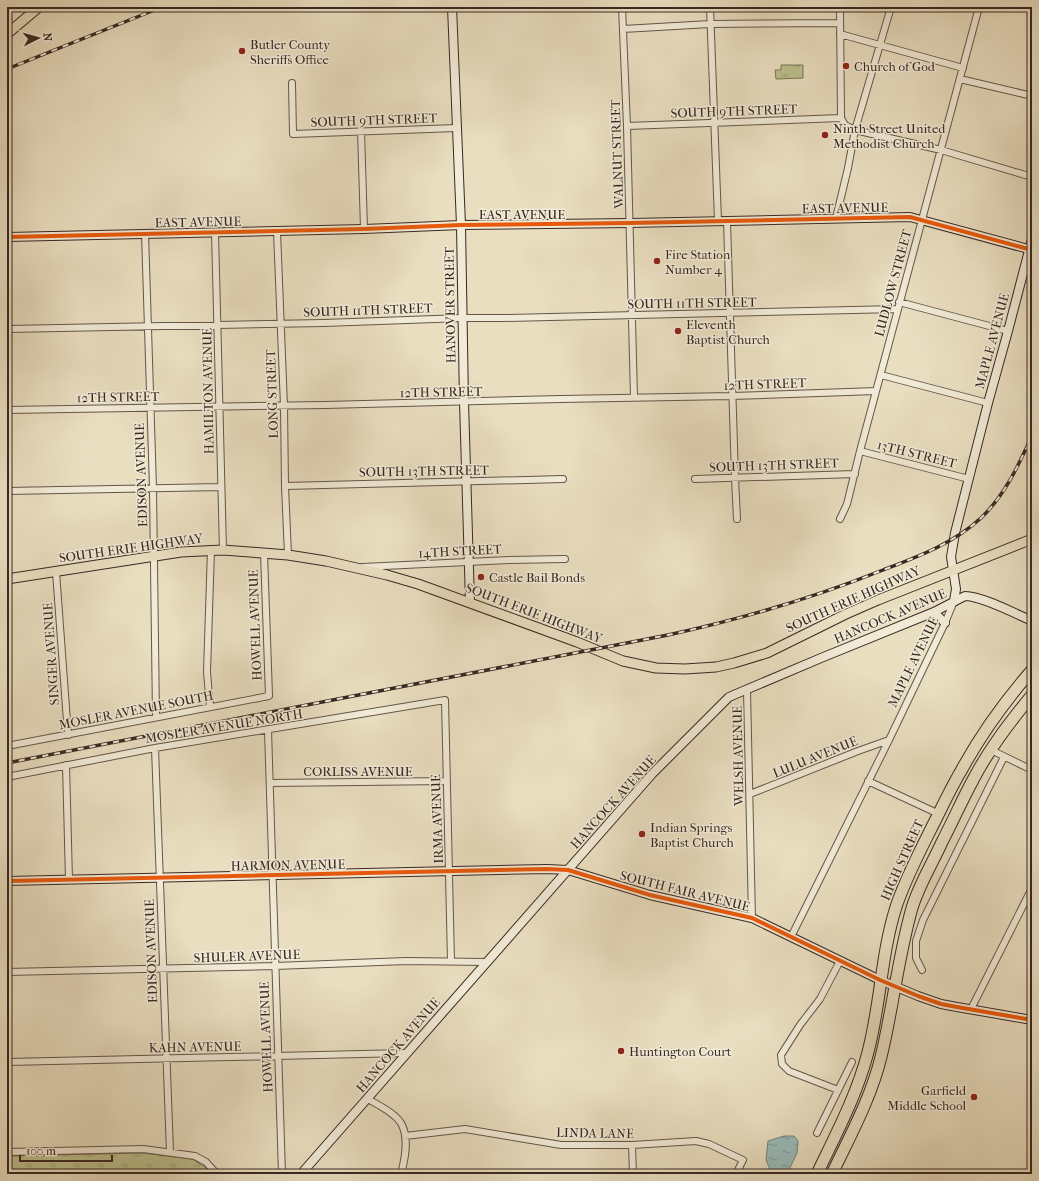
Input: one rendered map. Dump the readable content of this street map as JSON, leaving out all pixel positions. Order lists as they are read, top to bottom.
{
  "streets": {
    "highway": ["HIGH STREET"],
    "main road": ["SOUTH ERIE HIGHWAY"],
    "street": [
      "SOUTH 9TH STREET",
      "WALNUT STREET",
      "EAST AVENUE",
      "LUDLOW STREET",
      "SOUTH 11TH STREET",
      "HANOVER STREET",
      "MAPLE AVENUE",
      "12TH STREET",
      "HAMILTON AVENUE",
      "LONG STREET",
      "13TH STREET",
      "SOUTH 13TH STREET",
      "EDISON AVENUE",
      "14TH STREET",
      "HANCOCK AVENUE",
      "HOWELL AVENUE",
      "SINGER AVENUE",
      "MOSLER AVENUE SOUTH",
      "MOSLER AVENUE NORTH",
      "WELSH AVENUE",
      "LULU AVENUE",
      "CORLISS AVENUE",
      "IRMA AVENUE",
      "HARMON AVENUE",
      "SOUTH FAIR AVENUE",
      "SHULER AVENUE",
      "KAHN AVENUE",
      "LINDA LANE"
    ]
  },
  "crossings": [
    ["SOUTH 9TH STREET", "WALNUT STREET"],
    ["SOUTH 9TH STREET", "HANOVER STREET"],
    ["WALNUT STREET", "EAST AVENUE"],
    ["WALNUT STREET", "SOUTH 11TH STREET"],
    ["WALNUT STREET", "12TH STREET"],
    ["EAST AVENUE", "LUDLOW STREET"],
    ["EAST AVENUE", "HANOVER STREET"],
    ["EAST AVENUE", "MAPLE AVENUE"],
    ["EAST AVENUE", "HAMILTON AVENUE"],
    ["EAST AVENUE", "LONG STREET"],
    ["EAST AVENUE", "EDISON AVENUE"],
    ["LUDLOW STREET", "SOUTH 11TH STREET"],
    ["LUDLOW STREET", "12TH STREET"],
    ["LUDLOW STREET", "13TH STREET"],
    ["LUDLOW STREET", "SOUTH 13TH STREET"],
    ["SOUTH 11TH STREET", "HANOVER STREET"],
    ["SOUTH 11TH STREET", "MAPLE AVENUE"],
    ["SOUTH 11TH STREET", "HAMILTON AVENUE"],
    ["SOUTH 11TH STREET", "LONG STREET"],
    ["SOUTH 11TH STREET", "EDISON AVENUE"],
    ["HANOVER STREET", "12TH STREET"],
    ["HANOVER STREET", "SOUTH 13TH STREET"],
    ["HANOVER STREET", "SOUTH ERIE HIGHWAY"],
    ["HANOVER STREET", "14TH STREET"],
    ["MAPLE AVENUE", "13TH STREET"],
    ["MAPLE AVENUE", "SOUTH ERIE HIGHWAY"],
    ["MAPLE AVENUE", "HANCOCK AVENUE"],
    ["MAPLE AVENUE", "LULU AVENUE"],
    ["MAPLE AVENUE", "SOUTH FAIR AVENUE"],
    ["12TH STREET", "HAMILTON AVENUE"],
    ["12TH STREET", "LONG STREET"],
    ["12TH STREET", "EDISON AVENUE"],
    ["HAMILTON AVENUE", "SOUTH ERIE HIGHWAY"],
    ["LONG STREET", "SOUTH 13TH STREET"],
    ["LONG STREET", "SOUTH ERIE HIGHWAY"],
    ["EDISON AVENUE", "SOUTH ERIE HIGHWAY"],
    ["EDISON AVENUE", "MOSLER AVENUE SOUTH"],
    ["EDISON AVENUE", "MOSLER AVENUE NORTH"],
    ["EDISON AVENUE", "HARMON AVENUE"],
    ["EDISON AVENUE", "SHULER AVENUE"],
    ["EDISON AVENUE", "KAHN AVENUE"],
    ["SOUTH ERIE HIGHWAY", "14TH STREET"],
    ["SOUTH ERIE HIGHWAY", "HOWELL AVENUE"],
    ["SOUTH ERIE HIGHWAY", "SINGER AVENUE"],
    ["HANCOCK AVENUE", "WELSH AVENUE"],
    ["HANCOCK AVENUE", "HARMON AVENUE"],
    ["HANCOCK AVENUE", "SOUTH FAIR AVENUE"],
    ["HANCOCK AVENUE", "SHULER AVENUE"],
    ["HANCOCK AVENUE", "KAHN AVENUE"],
    ["HOWELL AVENUE", "MOSLER AVENUE SOUTH"],
    ["HOWELL AVENUE", "MOSLER AVENUE NORTH"],
    ["HOWELL AVENUE", "CORLISS AVENUE"],
    ["HOWELL AVENUE", "HARMON AVENUE"],
    ["HOWELL AVENUE", "SHULER AVENUE"],
    ["HOWELL AVENUE", "KAHN AVENUE"],
    ["SINGER AVENUE", "MOSLER AVENUE SOUTH"],
    ["MOSLER AVENUE NORTH", "IRMA AVENUE"],
    ["WELSH AVENUE", "LULU AVENUE"],
    ["WELSH AVENUE", "SOUTH FAIR AVENUE"],
    ["CORLISS AVENUE", "IRMA AVENUE"],
    ["IRMA AVENUE", "HARMON AVENUE"],
    ["IRMA AVENUE", "SHULER AVENUE"],
    ["HIGH STREET", "SOUTH FAIR AVENUE"],
    ["HARMON AVENUE", "SOUTH FAIR AVENUE"]
  ],
  "places": [
    "Butler County Sheriffs Office",
    "Church of God",
    "Ninth Street United Methodist Church",
    "Fire Station Number 4",
    "Eleventh Baptist Church",
    "Castle Bail Bonds",
    "Indian Springs Baptist Church",
    "Huntington Court",
    "Garfield Middle School"
  ],
  "scale_bar": "100 m",
  "north": "right"
}
